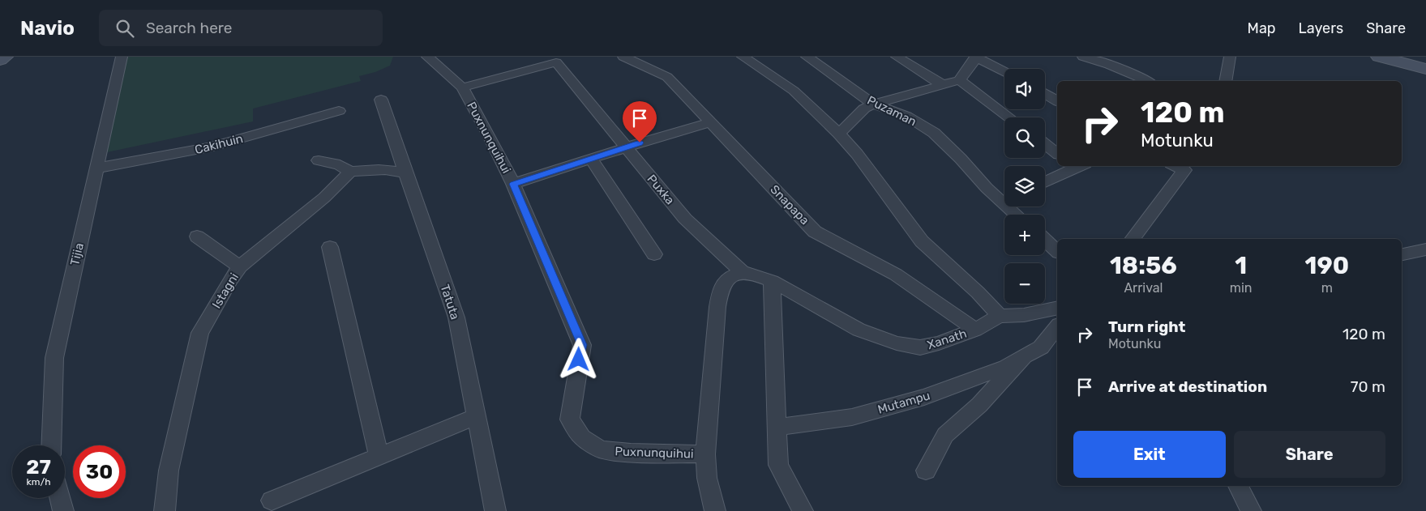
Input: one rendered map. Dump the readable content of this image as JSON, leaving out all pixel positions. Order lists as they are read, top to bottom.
{
  "streets": {
    "street": [
      "Puzaman",
      "Puxnunquihui",
      "Cakihuin",
      "Puxka",
      "Snapapa",
      "Tijia",
      "Istagni",
      "Tatuta",
      "Xanath",
      "Mutampu"
    ]
  },
  "crossings": [
    ["Puxnunquihui", "Puxka"],
    ["Cakihuin", "Tijia"],
    ["Puxka", "Xanath"],
    ["Snapapa", "Xanath"]
  ],
  "page": {
    "header": "Navio",
    "search": "Search here",
    "nav": ["Map", "Layers", "Share"],
    "map_buttons": ["+", "−"],
    "turn": ["120 m", "Motunku"],
    "eta": [
      "18:56",
      "Arrival",
      "1",
      "min",
      "190",
      "m"
    ],
    "list": [
      {
        "name": "Turn right",
        "note": "Motunku",
        "value": "120 m"
      },
      {
        "name": "Arrive at destination",
        "value": "70 m"
      }
    ],
    "buttons": ["Exit", "Share"],
    "speed": "27 km/h",
    "limit": "30"
  }
}
